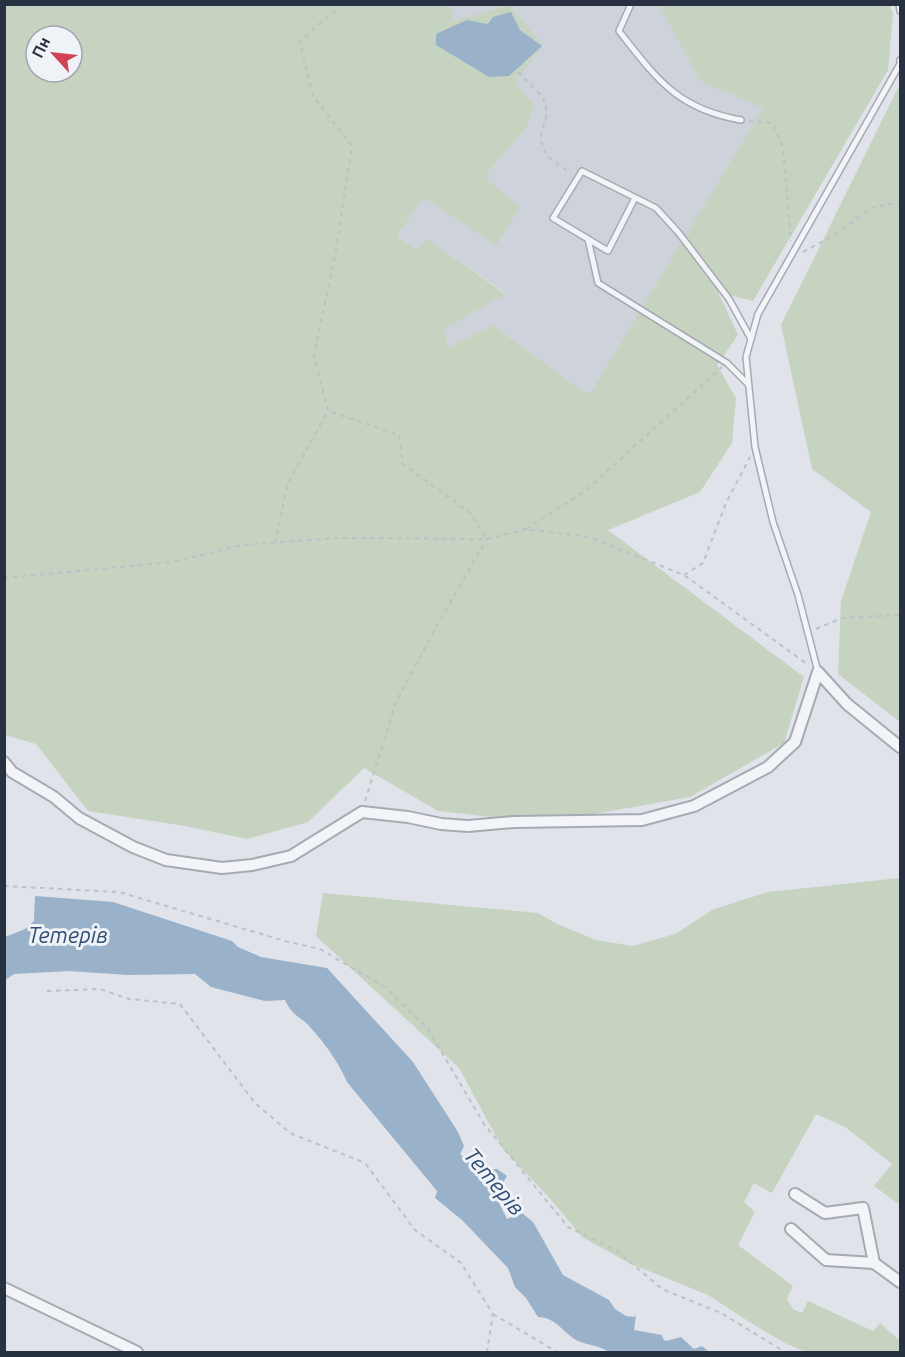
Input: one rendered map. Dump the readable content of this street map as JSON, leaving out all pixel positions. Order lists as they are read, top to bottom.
{
  "water": ["Тетерів"],
  "north": "top left"
}
